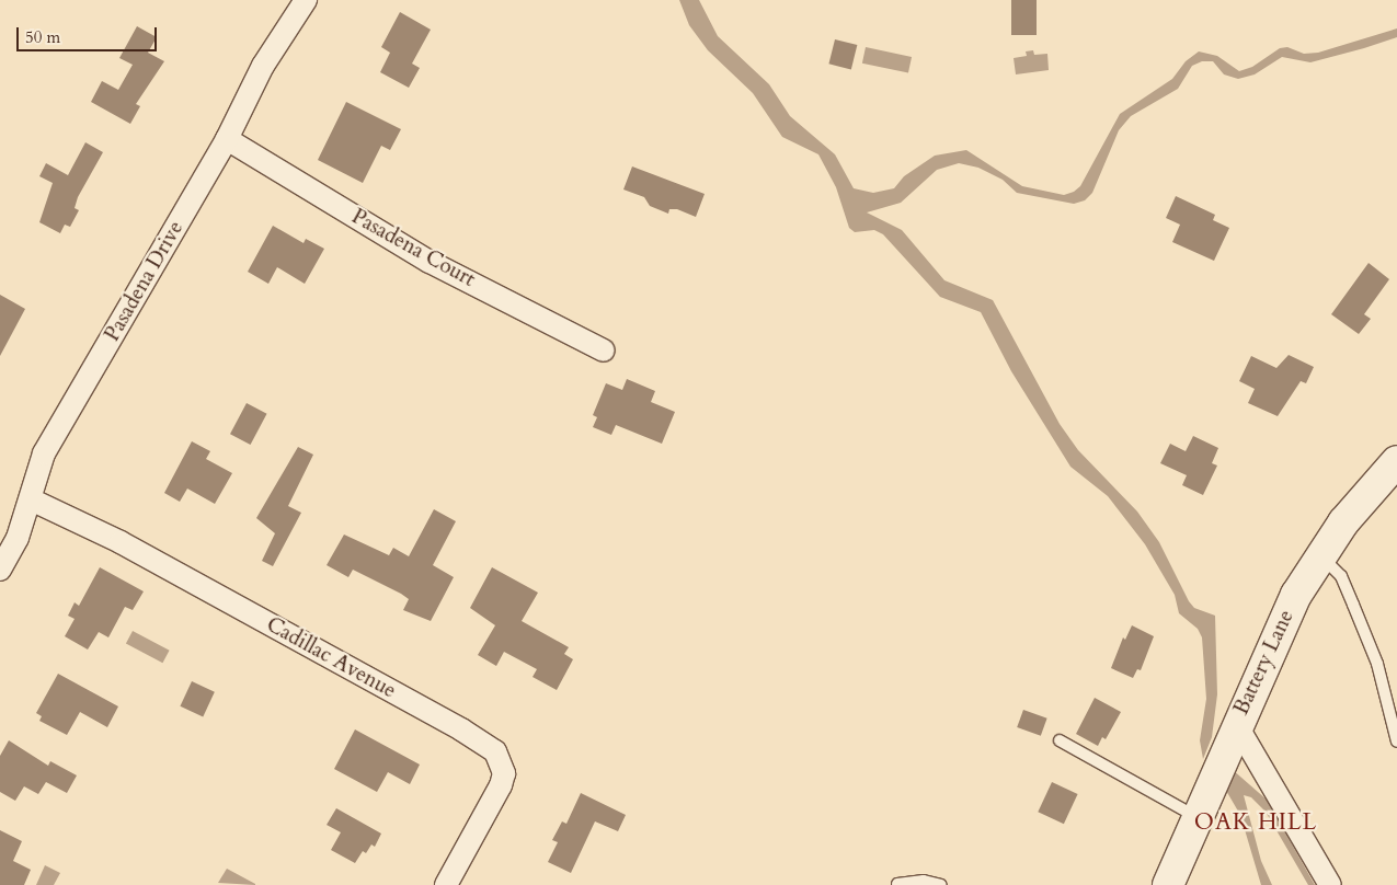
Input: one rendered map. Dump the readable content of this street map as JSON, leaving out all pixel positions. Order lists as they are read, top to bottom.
{
  "streets": {
    "main road": ["Battery Lane"],
    "street": ["Pasadena Court", "Pasadena Drive", "Cadillac Avenue"]
  },
  "crossings": [
    ["Pasadena Court", "Pasadena Drive"],
    ["Pasadena Drive", "Cadillac Avenue"]
  ],
  "districts": ["OAK HILL"],
  "scale_bar": "50 m"
}
